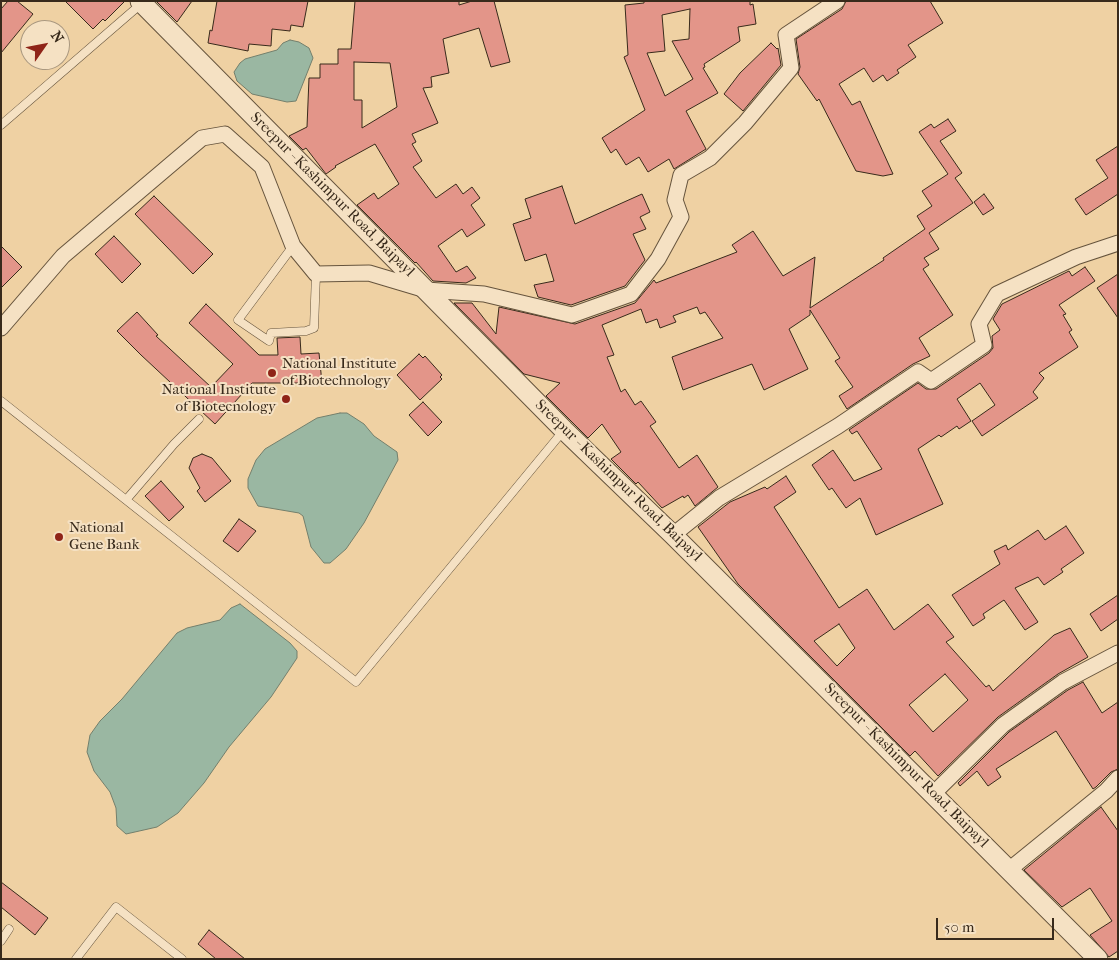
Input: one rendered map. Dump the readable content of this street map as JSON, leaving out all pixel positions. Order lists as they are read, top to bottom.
{
  "streets": {
    "street": ["Sreepur - Kashimpur Road, Baipayl"]
  },
  "places": ["National Institute of Biotechnology", "National Institute of Biotecnology", "National Gene Bank"],
  "scale_bar": "50 m",
  "north": "top right"
}
